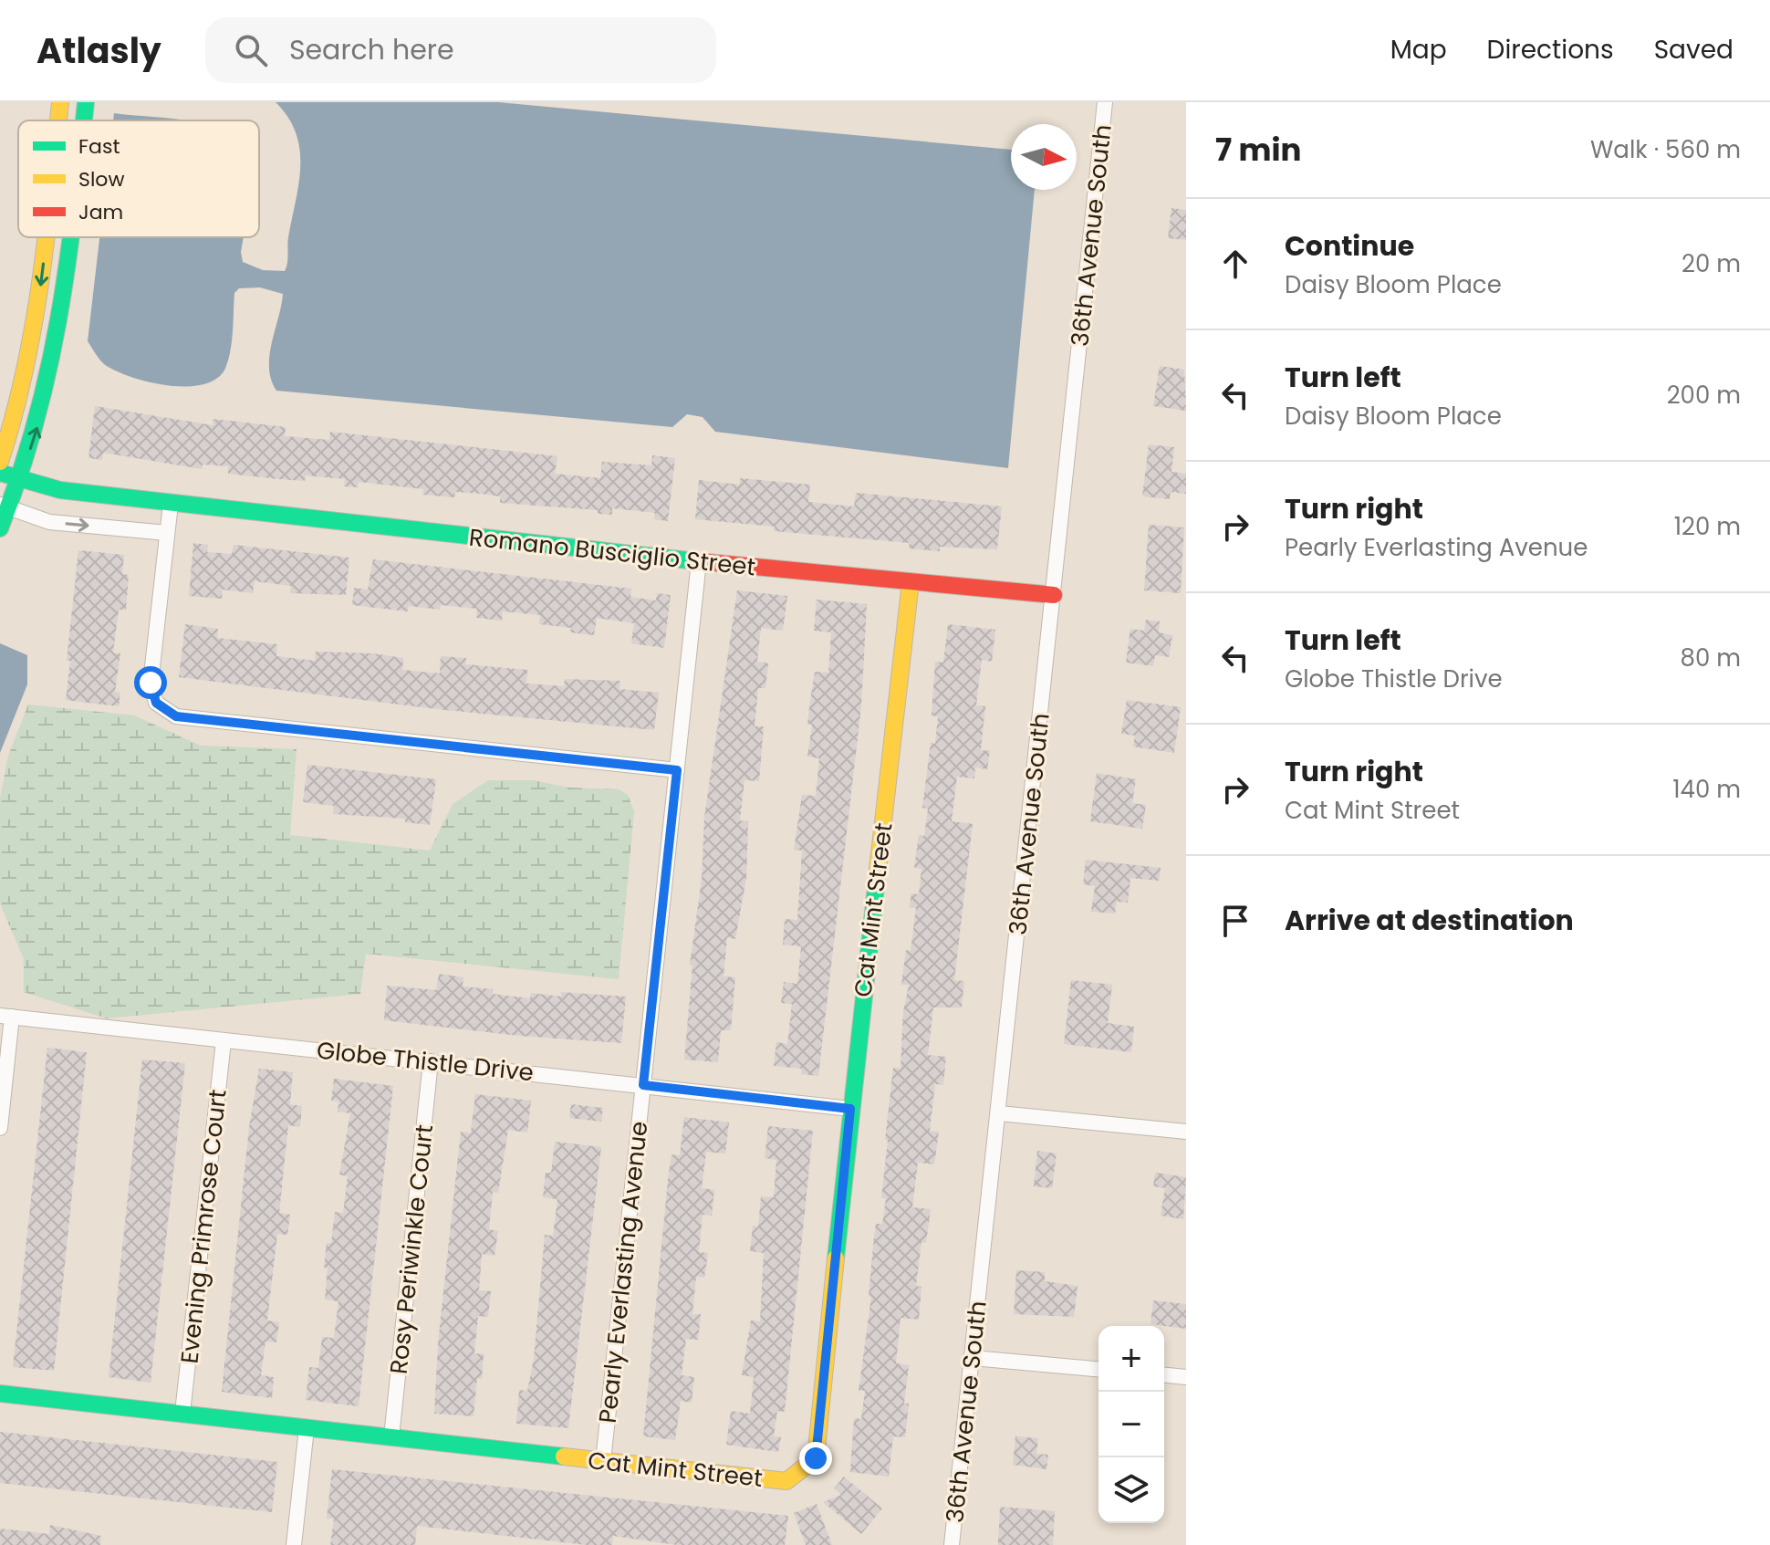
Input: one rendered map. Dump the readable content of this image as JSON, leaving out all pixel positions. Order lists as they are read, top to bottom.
{
  "streets": {
    "street": [
      "36th Avenue South",
      "Romano Busciglio Street",
      "Cat Mint Street",
      "Globe Thistle Drive",
      "Evening Primrose Court",
      "Rosy Periwinkle Court",
      "Pearly Everlasting Avenue"
    ]
  },
  "crossings": [
    ["36th Avenue South", "Romano Busciglio Street"],
    ["Romano Busciglio Street", "Cat Mint Street"],
    ["Romano Busciglio Street", "Pearly Everlasting Avenue"],
    ["Cat Mint Street", "Globe Thistle Drive"],
    ["Cat Mint Street", "Evening Primrose Court"],
    ["Cat Mint Street", "Rosy Periwinkle Court"],
    ["Cat Mint Street", "Pearly Everlasting Avenue"],
    ["Globe Thistle Drive", "Evening Primrose Court"],
    ["Globe Thistle Drive", "Rosy Periwinkle Court"],
    ["Globe Thistle Drive", "Pearly Everlasting Avenue"]
  ],
  "legend": ["Fast", "Slow", "Jam"],
  "north": "right",
  "page": {
    "header": "Atlasly",
    "search": "Search here",
    "nav": ["Map", "Directions", "Saved"],
    "heading": ["7 min", "Walk · 560 m"],
    "list": [
      ["Continue", "Daisy Bloom Place", "20 m"],
      ["Turn left", "Daisy Bloom Place", "200 m"],
      ["Turn right", "Pearly Everlasting Avenue", "120 m"],
      ["Turn left", "Globe Thistle Drive", "80 m"],
      ["Turn right", "Cat Mint Street", "140 m"],
      "Arrive at destination"
    ],
    "map_buttons": ["+", "−"]
  }
}
